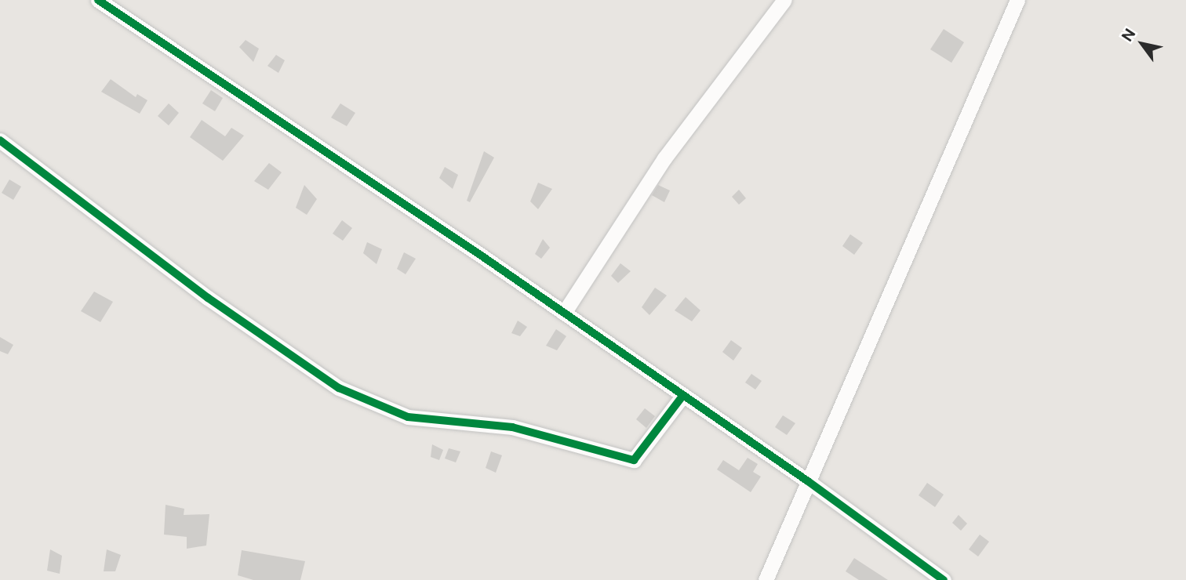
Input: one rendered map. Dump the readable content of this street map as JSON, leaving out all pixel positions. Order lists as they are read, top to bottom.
{
  "north": "top left"
}
